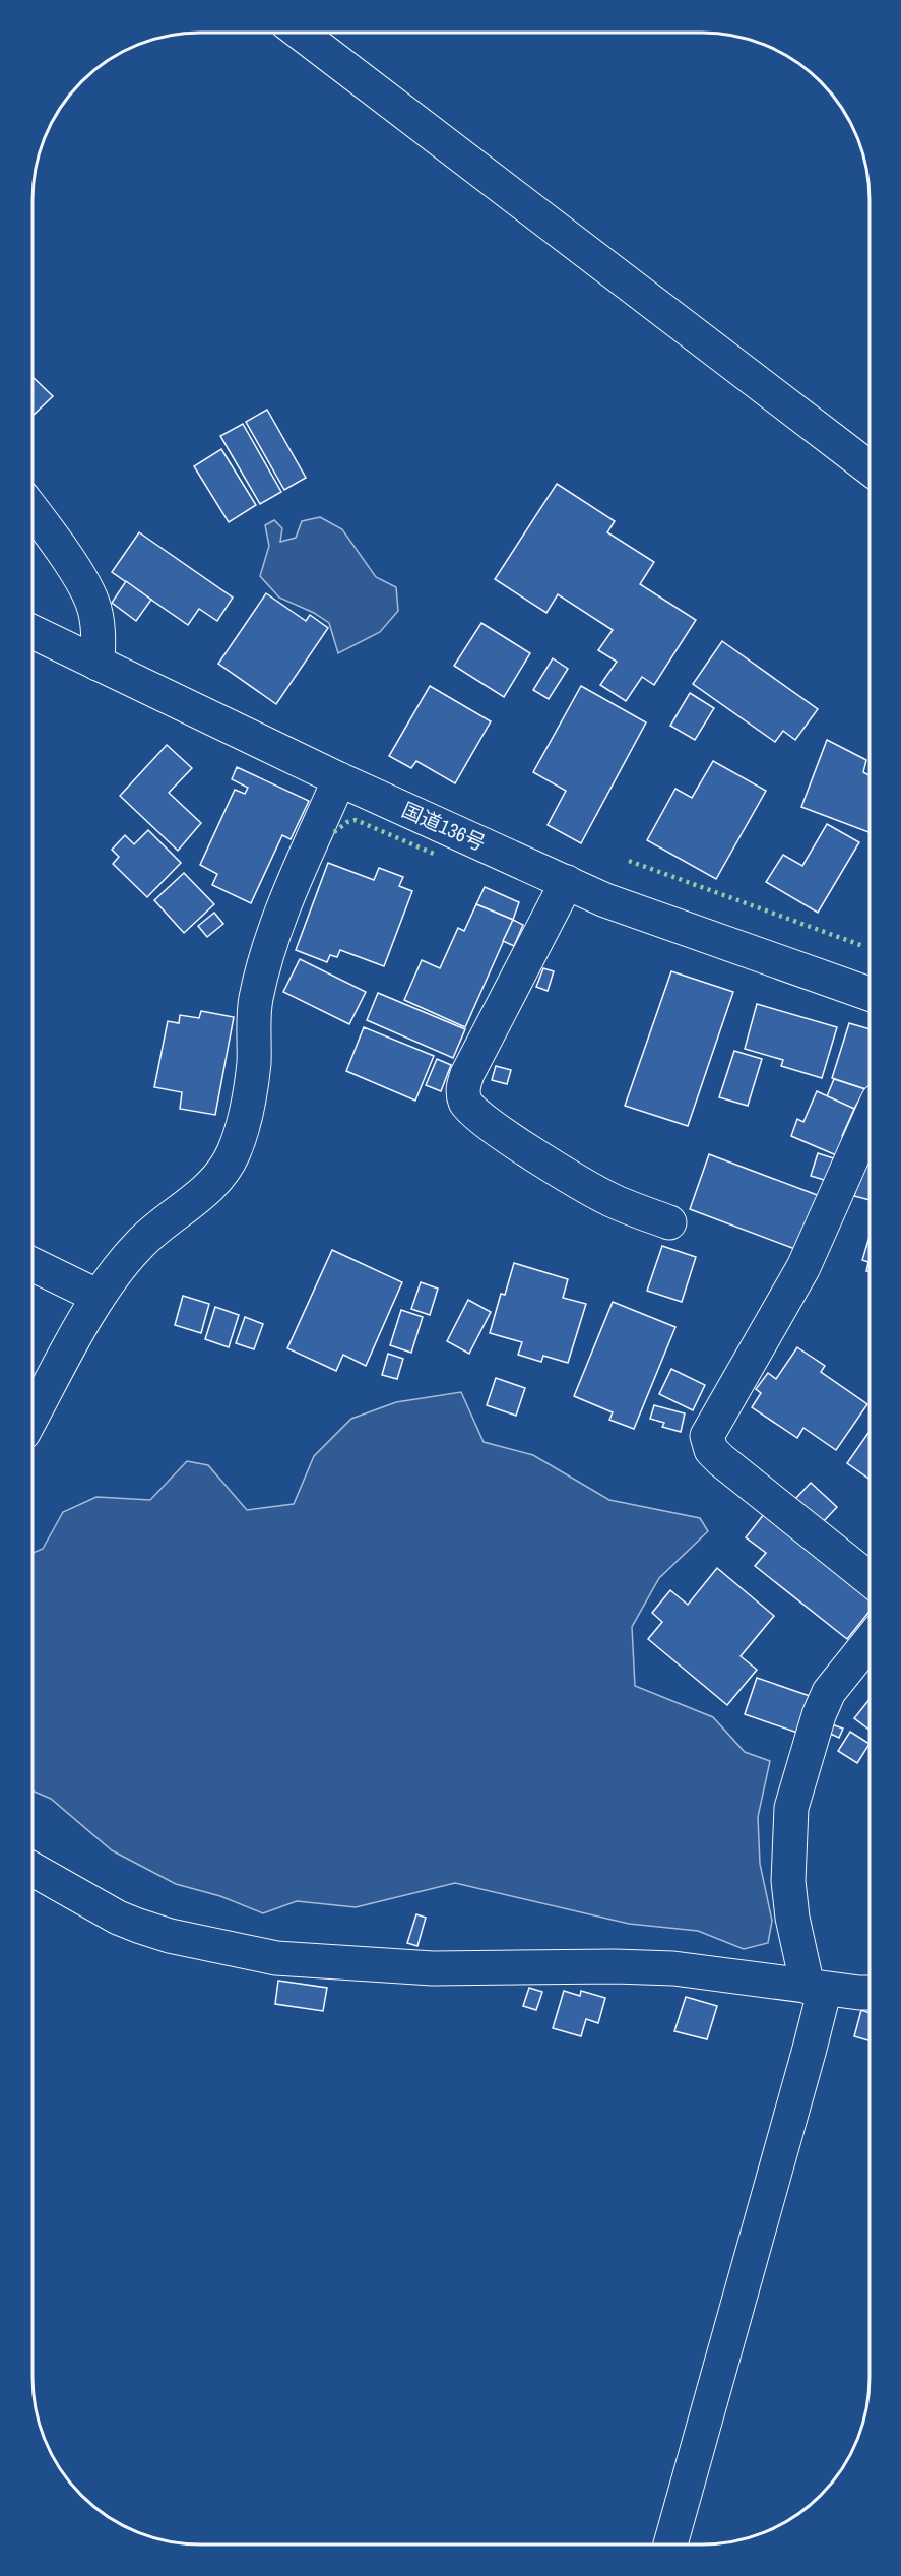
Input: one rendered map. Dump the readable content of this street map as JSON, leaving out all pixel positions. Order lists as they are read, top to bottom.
{
  "streets": {
    "main road": ["国道136号"]
  }
}
